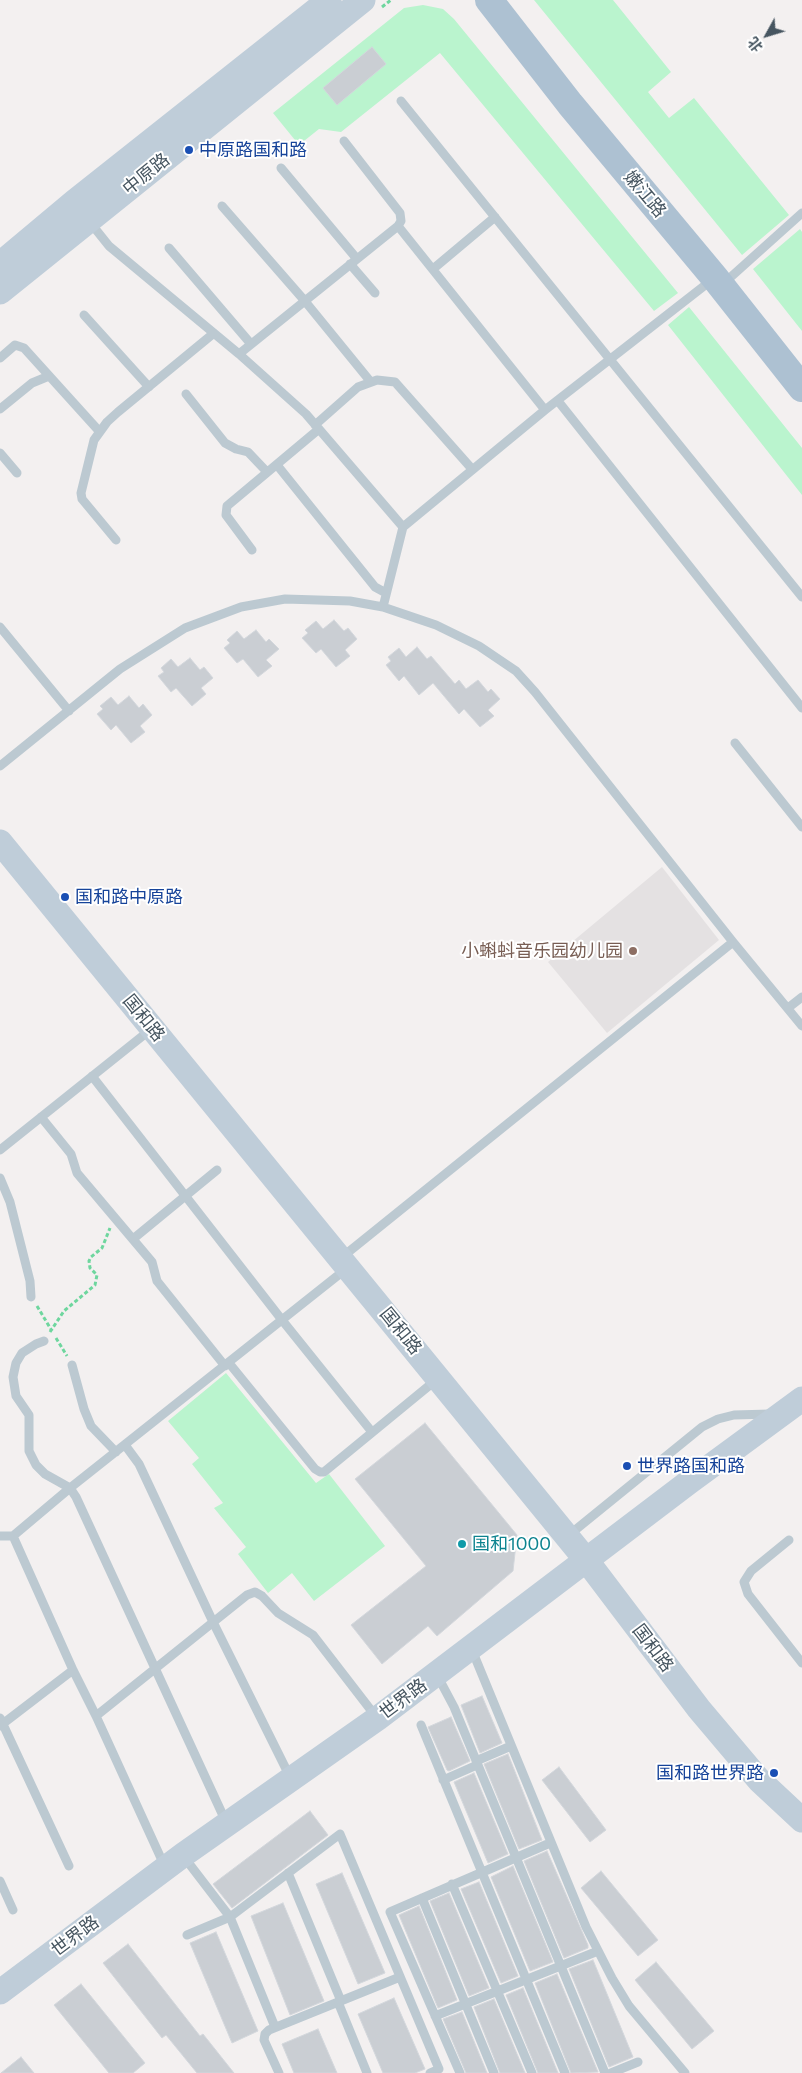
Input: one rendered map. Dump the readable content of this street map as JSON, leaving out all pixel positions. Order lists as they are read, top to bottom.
{
  "streets": {
    "main road": ["嫩江路"],
    "street": ["中原路", "国和路", "世界路"]
  },
  "crossings": [
    ["国和路", "世界路"]
  ],
  "places": [
    "中原路国和路",
    "国和路中原路",
    "小蝌蚪音乐园幼儿园",
    "世界路国和路",
    "国和1000",
    "国和路世界路"
  ],
  "north": "bottom left"
}
